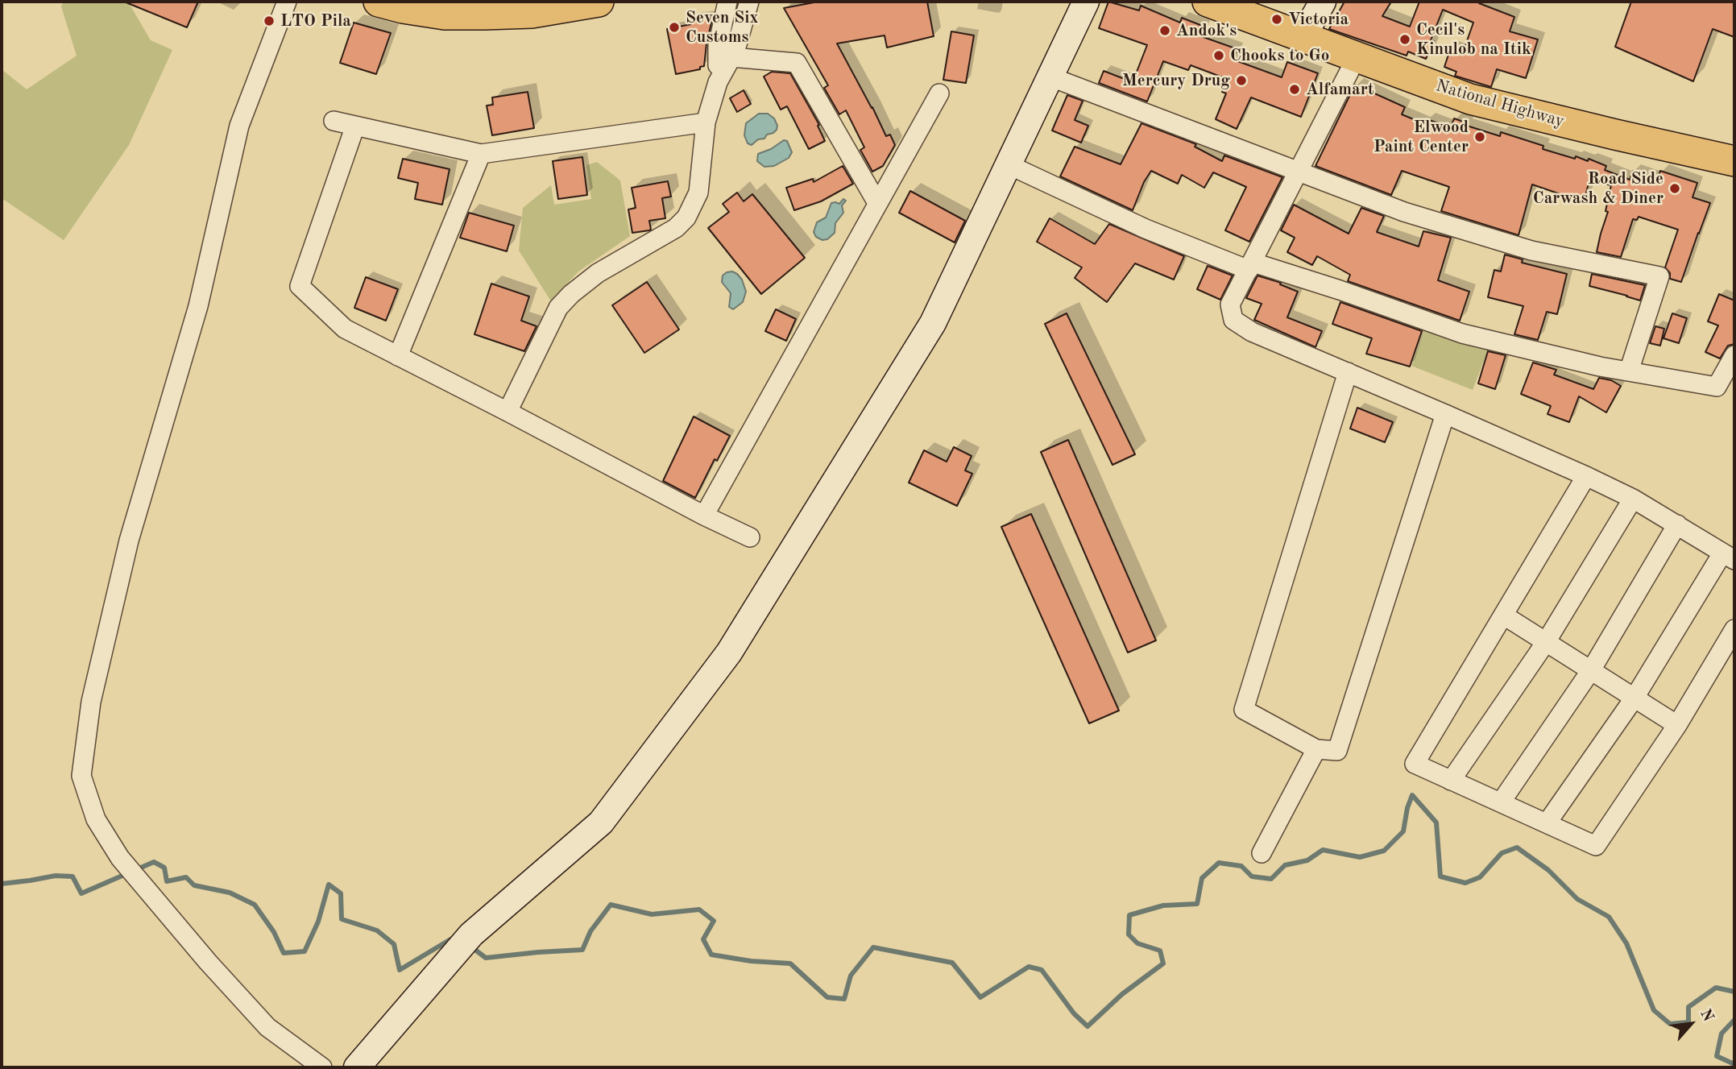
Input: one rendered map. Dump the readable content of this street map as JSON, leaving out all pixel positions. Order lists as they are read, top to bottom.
{
  "streets": {
    "main road": ["National Highway"]
  },
  "places": [
    "Victoria",
    "LTO Pila",
    "Seven Six Customs",
    "Andok's",
    "Cecil's Kinulob na Itik",
    "Chooks to Go",
    "Mercury Drug",
    "Alfamart",
    "Elwood Paint Center",
    "Road Side Carwash & Diner"
  ],
  "north": "top right"
}
